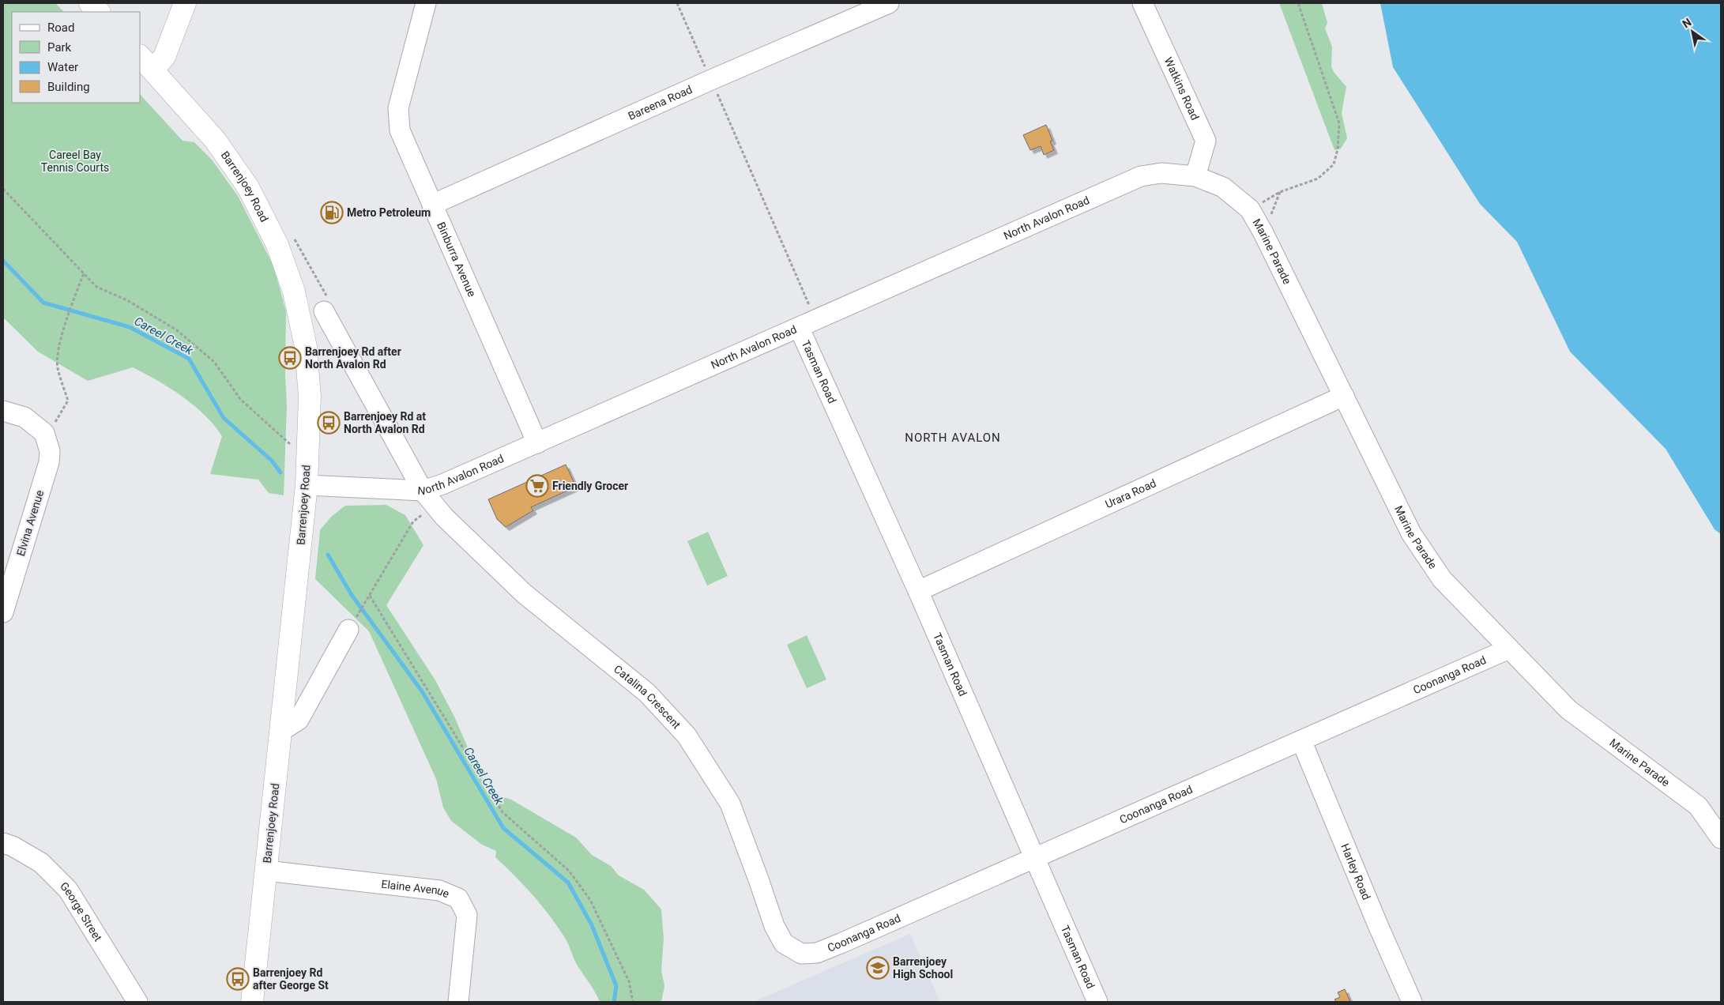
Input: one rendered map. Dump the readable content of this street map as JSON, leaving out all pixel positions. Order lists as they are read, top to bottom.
{
  "streets": {
    "main road": ["Barrenjoey Road"],
    "street": [
      "Watkins Road",
      "Bareena Road",
      "North Avalon Road",
      "Marine Parade",
      "Binburra Avenue",
      "Tasman Road",
      "Urara Road",
      "Elvina Avenue",
      "Coonanga Road",
      "Catalina Crescent",
      "Harley Road",
      "Elaine Avenue",
      "George Street"
    ]
  },
  "crossings": [
    ["Watkins Road", "North Avalon Road"],
    ["Watkins Road", "Marine Parade"],
    ["Bareena Road", "Binburra Avenue"],
    ["Barrenjoey Road", "North Avalon Road"],
    ["Barrenjoey Road", "Elaine Avenue"],
    ["North Avalon Road", "Marine Parade"],
    ["North Avalon Road", "Binburra Avenue"],
    ["North Avalon Road", "Tasman Road"],
    ["North Avalon Road", "Catalina Crescent"],
    ["Marine Parade", "Urara Road"],
    ["Marine Parade", "Coonanga Road"],
    ["Tasman Road", "Urara Road"],
    ["Tasman Road", "Coonanga Road"],
    ["Coonanga Road", "Catalina Crescent"],
    ["Coonanga Road", "Harley Road"]
  ],
  "districts": ["NORTH AVALON"],
  "water": ["Careel Creek"],
  "parks": ["Careel Bay Tennis Courts"],
  "places": {
    "fuel station": ["Metro Petroleum"],
    "bus stop": ["Barrenjoey Rd after North Avalon Rd", "Barrenjoey Rd at North Avalon Rd", "Barrenjoey Rd after George St"],
    "supermarket": ["Friendly Grocer"],
    "school or university": ["Barrenjoey High School"]
  },
  "legend": [
    "Road",
    "Park",
    "Water",
    "Building"
  ],
  "north": "top left"
}
